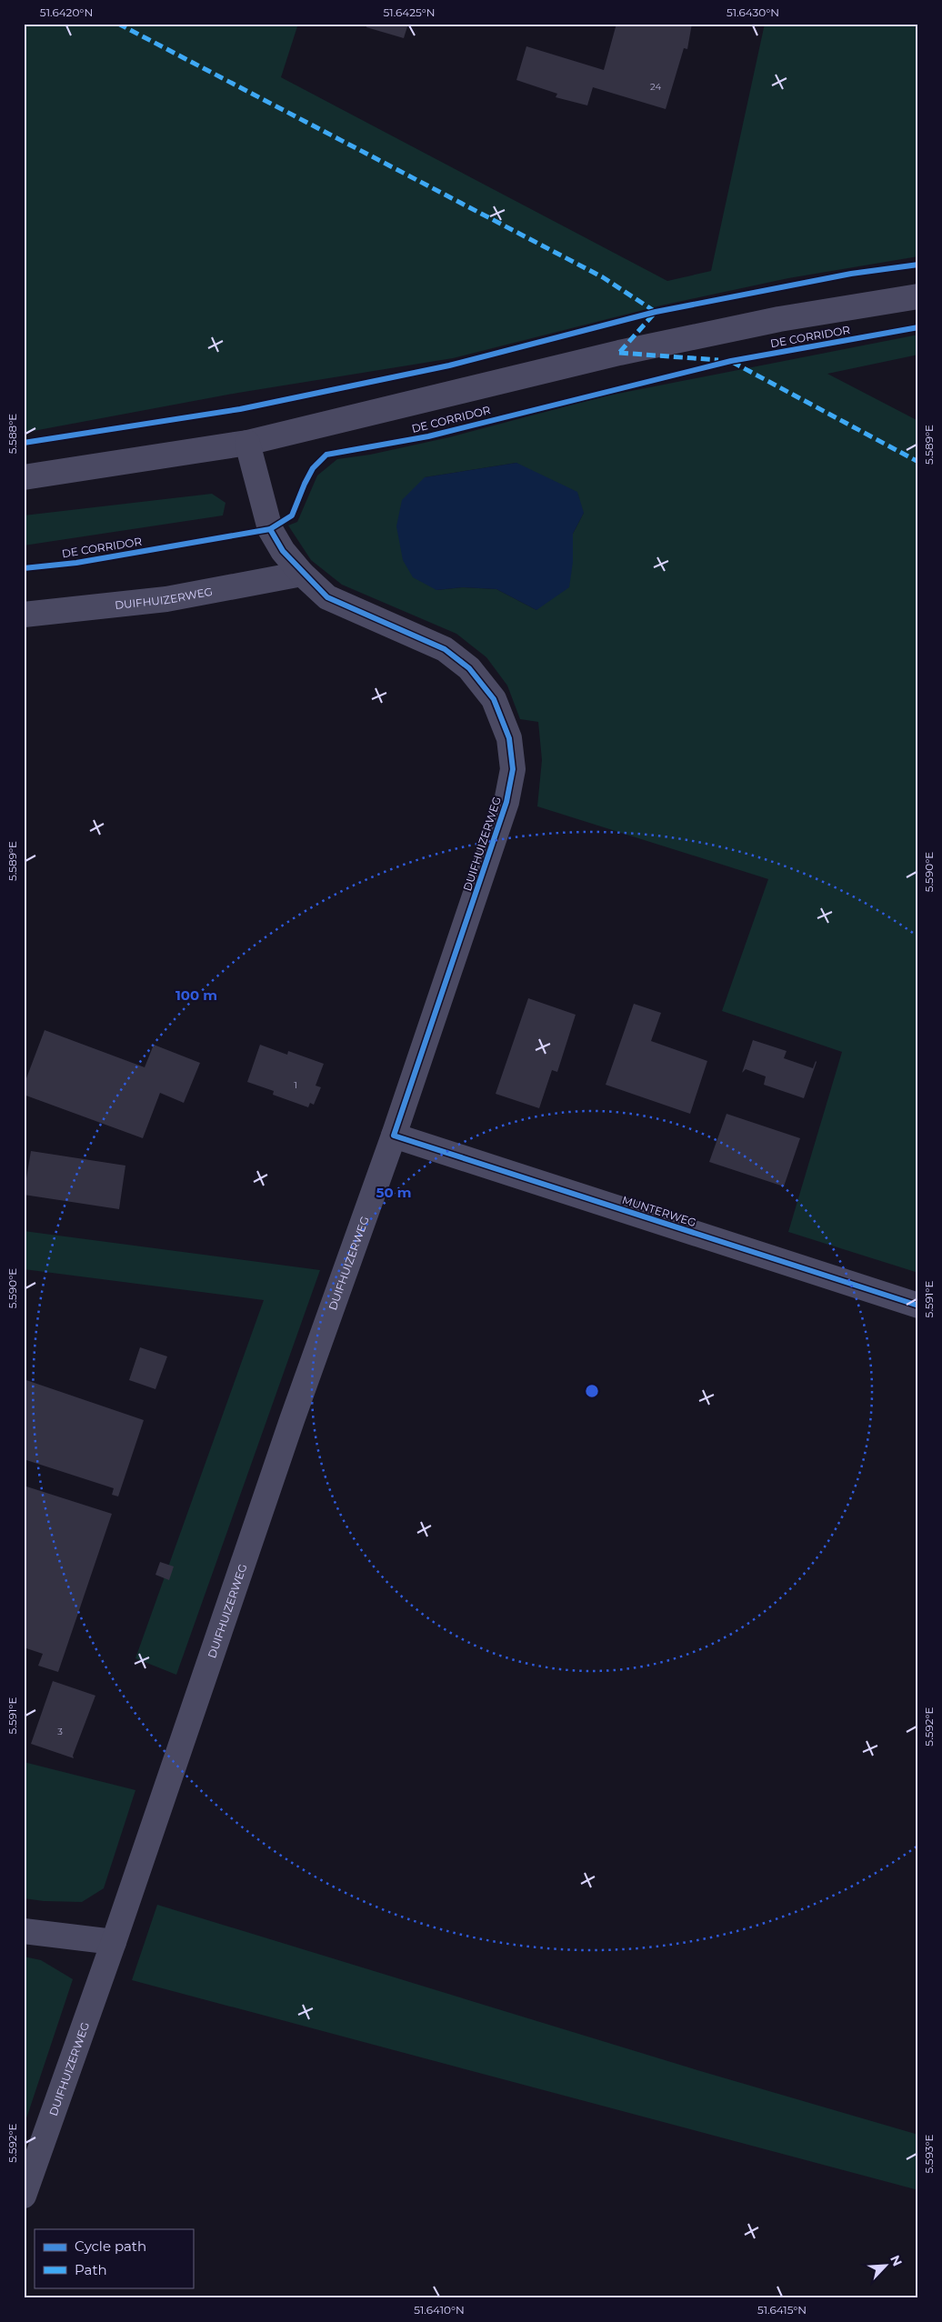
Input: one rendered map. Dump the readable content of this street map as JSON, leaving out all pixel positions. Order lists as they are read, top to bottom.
{
  "streets": {
    "street": ["DE CORRIDOR", "DUIFHUIZERWEG", "MUNTERWEG"]
  },
  "crossings": [
    ["DE CORRIDOR", "DUIFHUIZERWEG"],
    ["DUIFHUIZERWEG", "MUNTERWEG"]
  ],
  "house_numbers": ["24", "1", "3"],
  "legend": ["Cycle path", "Path"],
  "north": "top right",
  "coordinates": [
    "51.6420°N",
    "51.6425°N",
    "51.6430°N",
    "5.588°E",
    "5.589°E",
    "5.590°E",
    "5.591°E",
    "5.592°E",
    "5.593°E",
    "51.6410°N",
    "51.6415°N"
  ],
  "rings": ["100 m", "50 m"]
}
